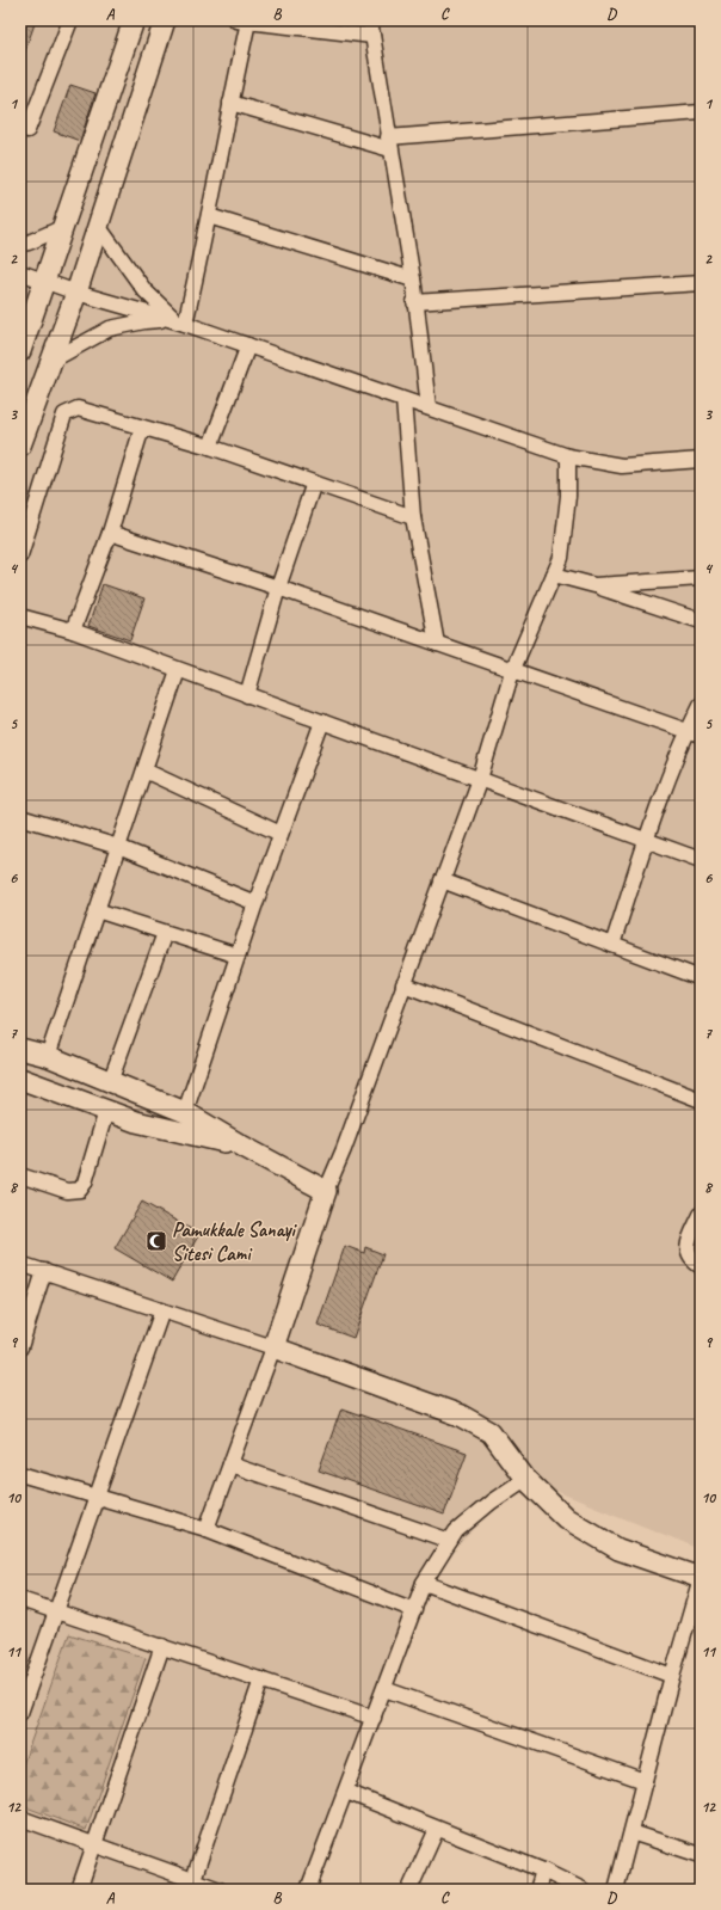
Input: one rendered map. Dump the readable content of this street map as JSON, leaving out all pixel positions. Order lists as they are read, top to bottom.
{
  "places": {
    "mosque": ["Pamukkale Sanayi Sitesi Cami"]
  },
  "grid": {
    "columns": [
      "A",
      "B",
      "C",
      "D"
    ],
    "rows": [
      "1",
      "2",
      "3",
      "4",
      "5",
      "6",
      "7",
      "8",
      "9",
      "10",
      "11",
      "12"
    ]
  }
}
